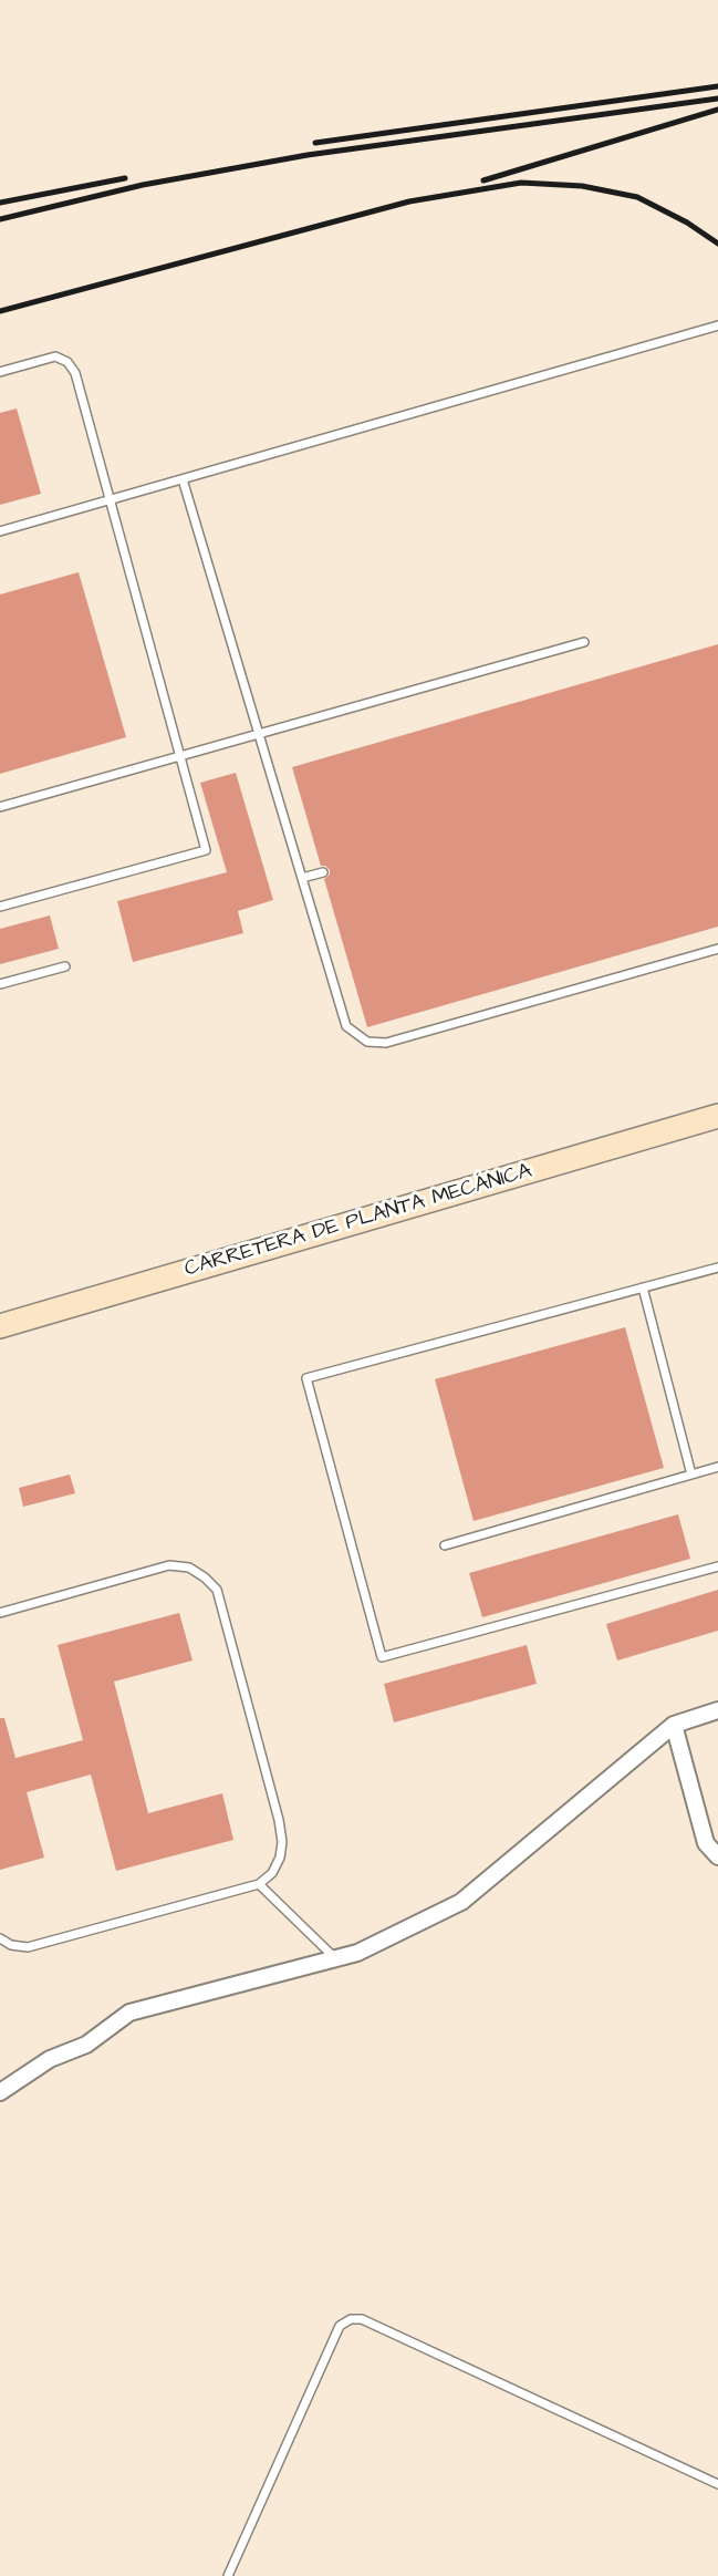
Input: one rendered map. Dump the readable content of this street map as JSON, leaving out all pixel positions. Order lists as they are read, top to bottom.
{
  "streets": {
    "street": ["CARRETERA DE PLANTA MECÁNICA"]
  }
}
